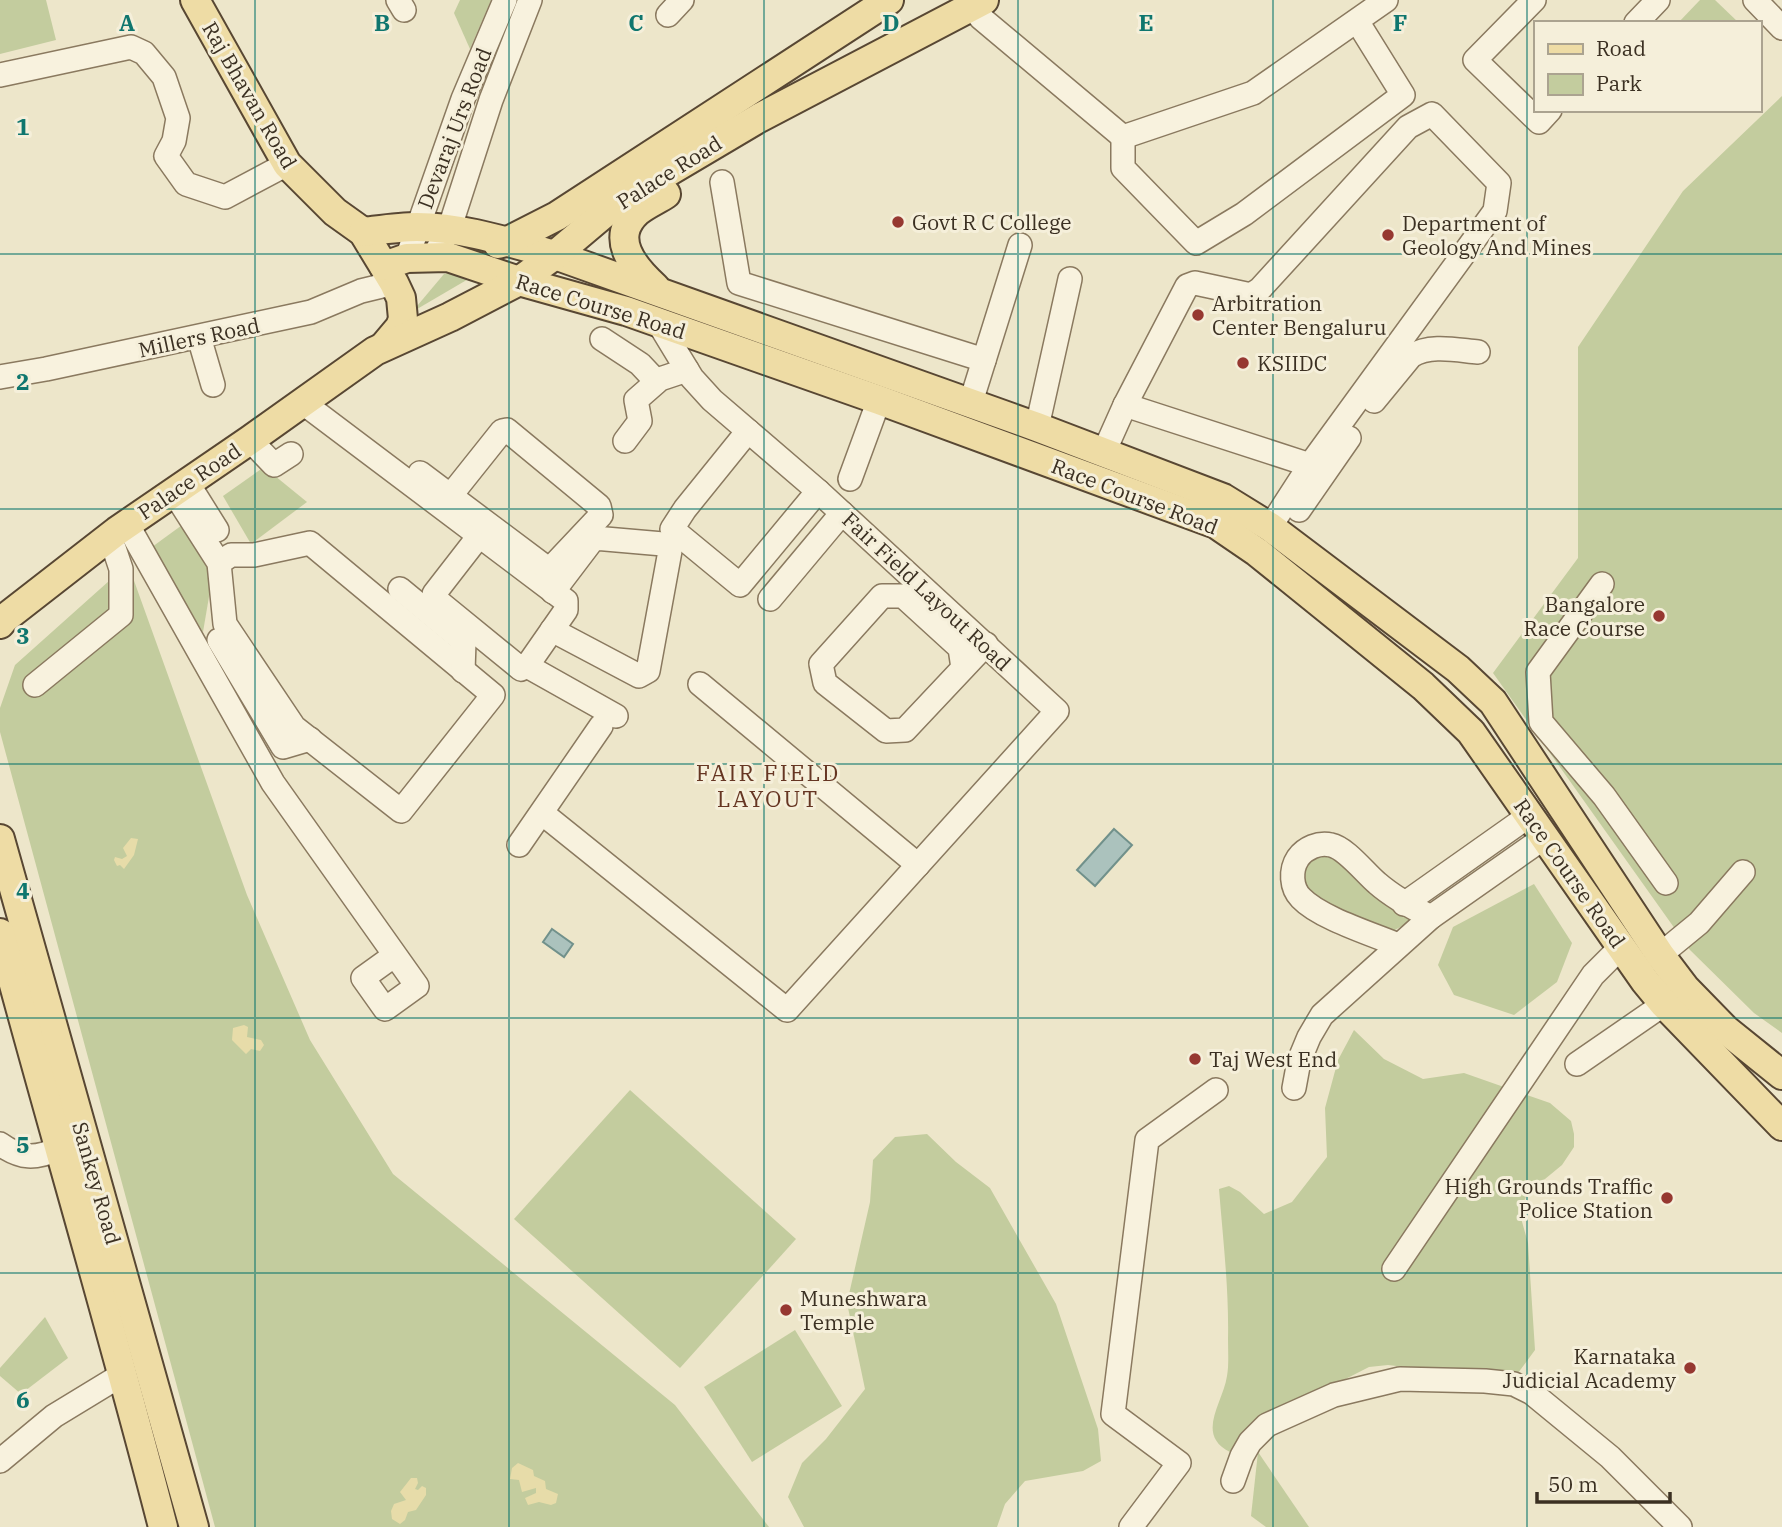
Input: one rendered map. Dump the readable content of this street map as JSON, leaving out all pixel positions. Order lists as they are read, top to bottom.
{
  "streets": {
    "main road": [
      "Raj Bhavan Road",
      "Palace Road",
      "Race Course Road",
      "Sankey Road"
    ],
    "street": ["Devaraj Urs Road", "Millers Road", "Fair Field Layout Road"]
  },
  "crossings": [
    ["Raj Bhavan Road", "Palace Road"],
    ["Devaraj Urs Road", "Palace Road"],
    ["Devaraj Urs Road", "Race Course Road"],
    ["Devaraj Urs Road", "Millers Road"],
    ["Palace Road", "Race Course Road"],
    ["Palace Road", "Millers Road"],
    ["Race Course Road", "Millers Road"],
    ["Race Course Road", "Fair Field Layout Road"]
  ],
  "districts": ["FAIR FIELD LAYOUT"],
  "places": [
    "Govt R C College",
    "Department of Geology And Mines",
    "Arbitration Center Bengaluru",
    "KSIIDC",
    "Bangalore Race Course",
    "Taj West End",
    "High Grounds Traffic Police Station",
    "Muneshwara Temple",
    "Karnataka Judicial Academy"
  ],
  "legend": ["Road", "Park"],
  "scale_bar": "50 m",
  "grid": {
    "columns": [
      "A",
      "B",
      "C",
      "D",
      "E",
      "F"
    ],
    "rows": [
      "1",
      "2",
      "3",
      "4",
      "5",
      "6"
    ]
  }
}
